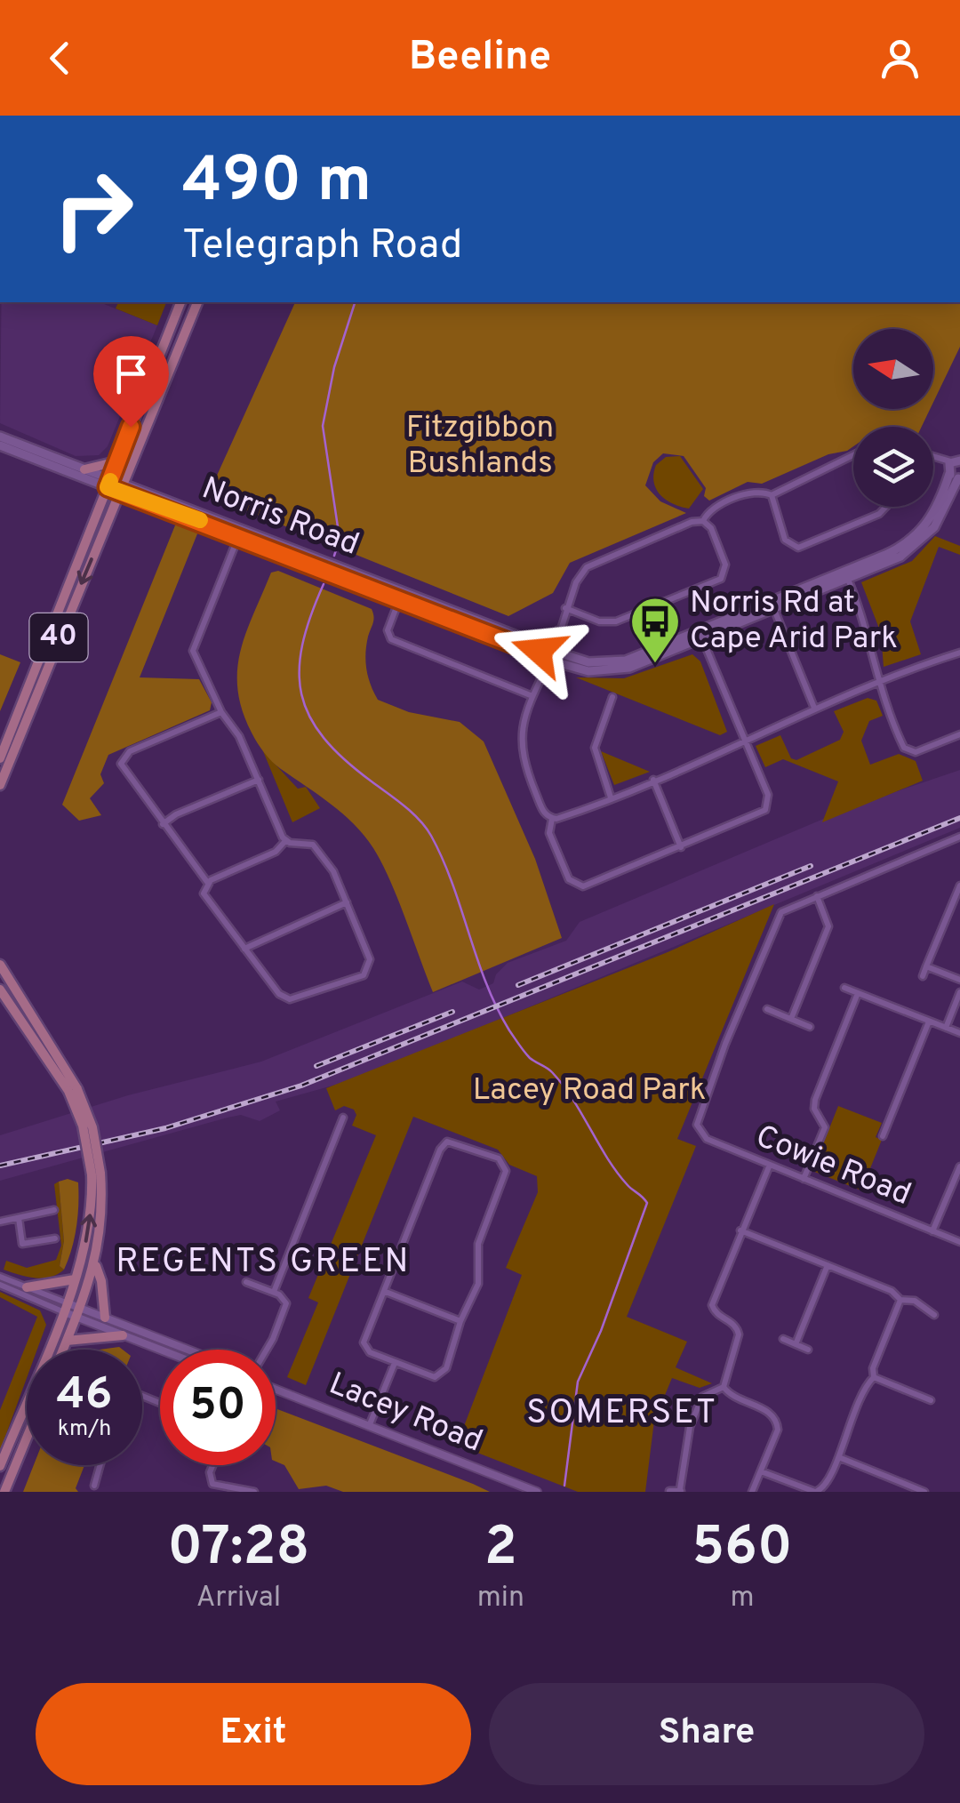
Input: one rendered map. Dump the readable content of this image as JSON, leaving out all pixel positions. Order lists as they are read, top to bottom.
{
  "streets": {
    "main road": ["Norris Road", "40"],
    "street": ["Cowie Road", "Lacey Road"]
  },
  "crossings": [
    ["Norris Road", "40"]
  ],
  "districts": ["REGENTS GREEN", "SOMERSET"],
  "parks": ["Fitzgibbon Bushlands", "Lacey Road Park"],
  "places": {
    "bus stop": ["Norris Rd at Cape Arid Park"]
  },
  "north": "left",
  "page": {
    "header": "Beeline",
    "turn": ["490 m", "Telegraph Road"],
    "speed": "46 km/h",
    "limit": "50",
    "eta": [
      "07:28",
      "Arrival",
      "2",
      "min",
      "560",
      "m"
    ],
    "buttons": ["Exit", "Share"]
  }
}
